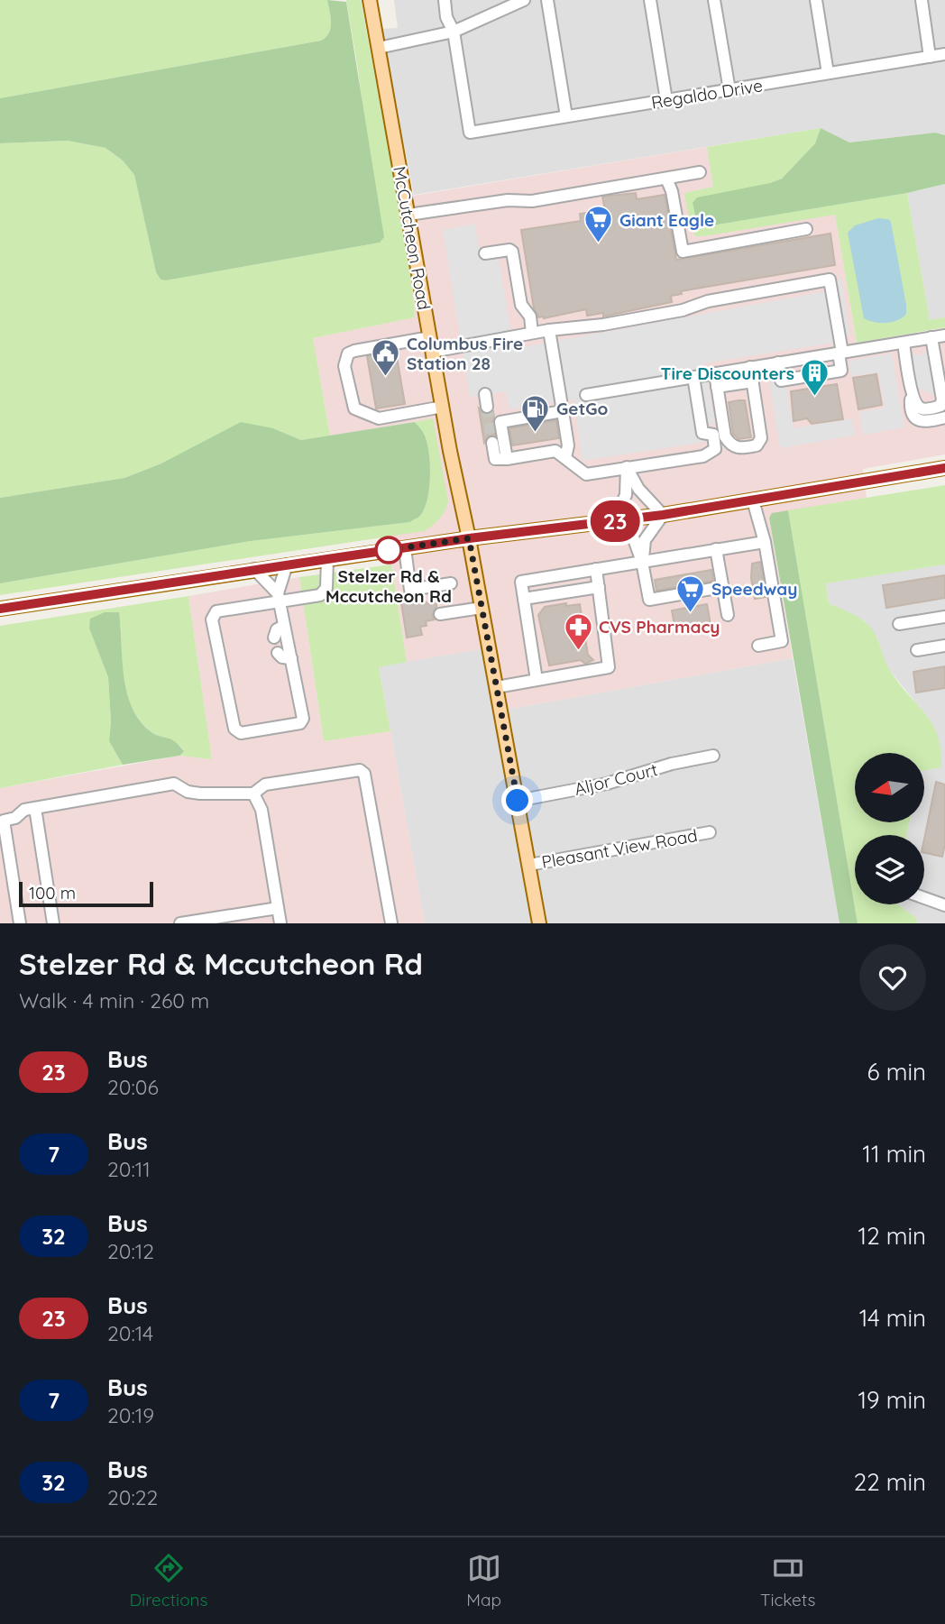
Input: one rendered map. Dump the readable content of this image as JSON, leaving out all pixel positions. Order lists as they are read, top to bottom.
{
  "streets": {
    "main road": ["McCutcheon Road"],
    "street": ["Regaldo Drive", "Aljor Court", "Pleasant View Road"]
  },
  "crossings": [
    ["McCutcheon Road", "Aljor Court"],
    ["McCutcheon Road", "Pleasant View Road"]
  ],
  "places": {
    "supermarket": ["Giant Eagle", "Speedway"],
    "public building": ["Columbus Fire Station 28"],
    "building": ["Tire Discounters"],
    "fuel station": ["GetGo"],
    "other": ["Stelzer Rd & Mccutcheon Rd"],
    "pharmacy": ["CVS Pharmacy"]
  },
  "lines": ["bus line 23"],
  "scale_bar": "100 m",
  "north": "left",
  "page": {
    "on_map": "23",
    "scale": "100 m",
    "heading": ["Stelzer Rd & Mccutcheon Rd", "Walk · 4 min · 260 m"],
    "list": [
      {
        "mark": "23",
        "name": "Bus",
        "note": "20:06",
        "value": "6 min"
      },
      {
        "mark": "7",
        "name": "Bus",
        "note": "20:11",
        "value": "11 min"
      },
      {
        "mark": "32",
        "name": "Bus",
        "note": "20:12",
        "value": "12 min"
      },
      {
        "mark": "23",
        "name": "Bus",
        "note": "20:14",
        "value": "14 min"
      },
      {
        "mark": "7",
        "name": "Bus",
        "note": "20:19",
        "value": "19 min"
      },
      {
        "mark": "32",
        "name": "Bus",
        "note": "20:22",
        "value": "22 min"
      }
    ],
    "tabs": ["Directions", "Map", "Tickets"]
  }
}
